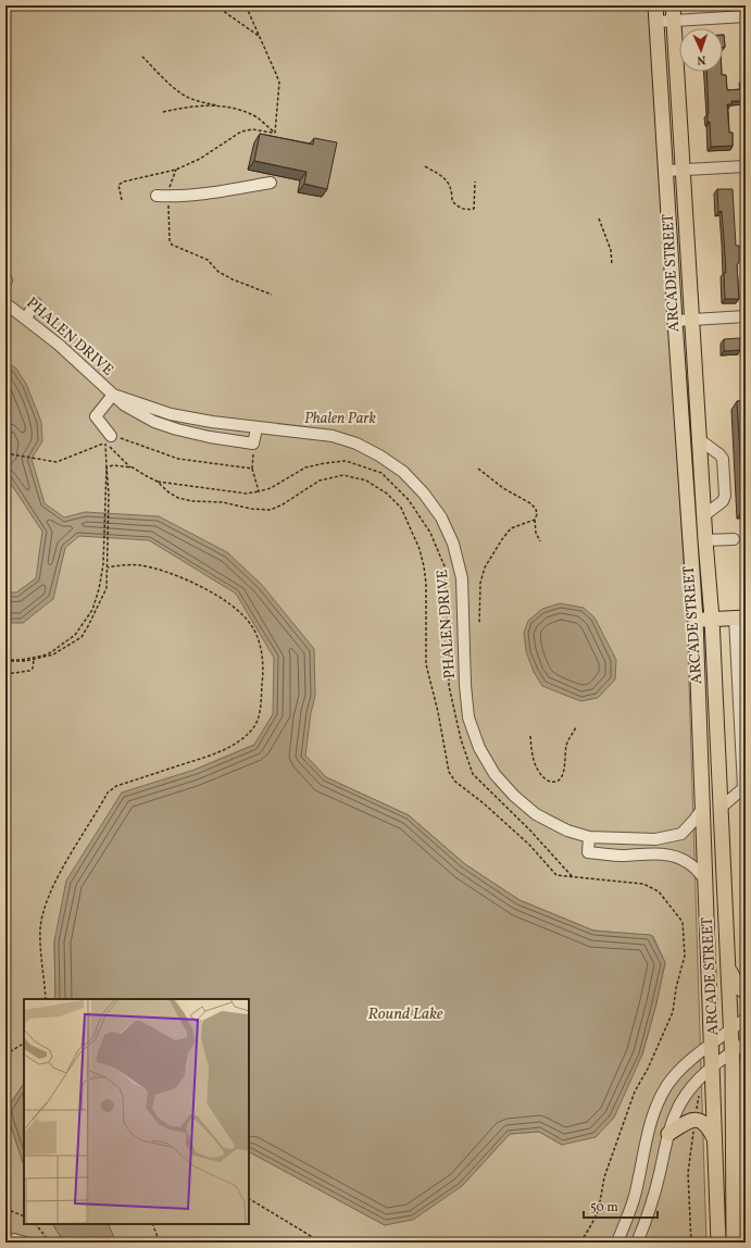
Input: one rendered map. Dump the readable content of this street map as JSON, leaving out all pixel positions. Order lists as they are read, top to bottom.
{
  "streets": {
    "main road": ["ARCADE STREET"],
    "street": ["PHALEN DRIVE"]
  },
  "crossings": [
    ["ARCADE STREET", "PHALEN DRIVE"]
  ],
  "water": ["Round Lake"],
  "parks": ["Phalen Park"],
  "scale_bar": "50 m",
  "north": "bottom"
}
